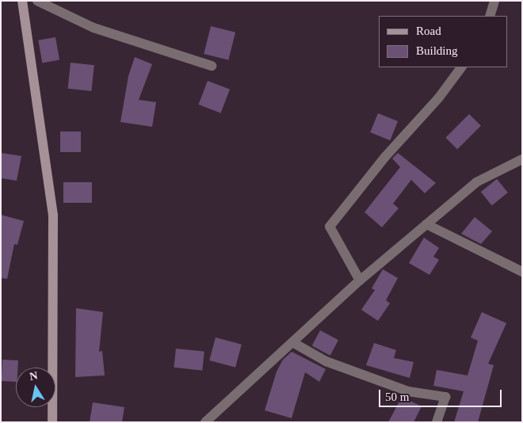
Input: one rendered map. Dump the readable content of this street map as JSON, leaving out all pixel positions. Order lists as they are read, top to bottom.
{
  "legend": ["Road", "Building"],
  "scale_bar": "50 m",
  "north": "top"
}
